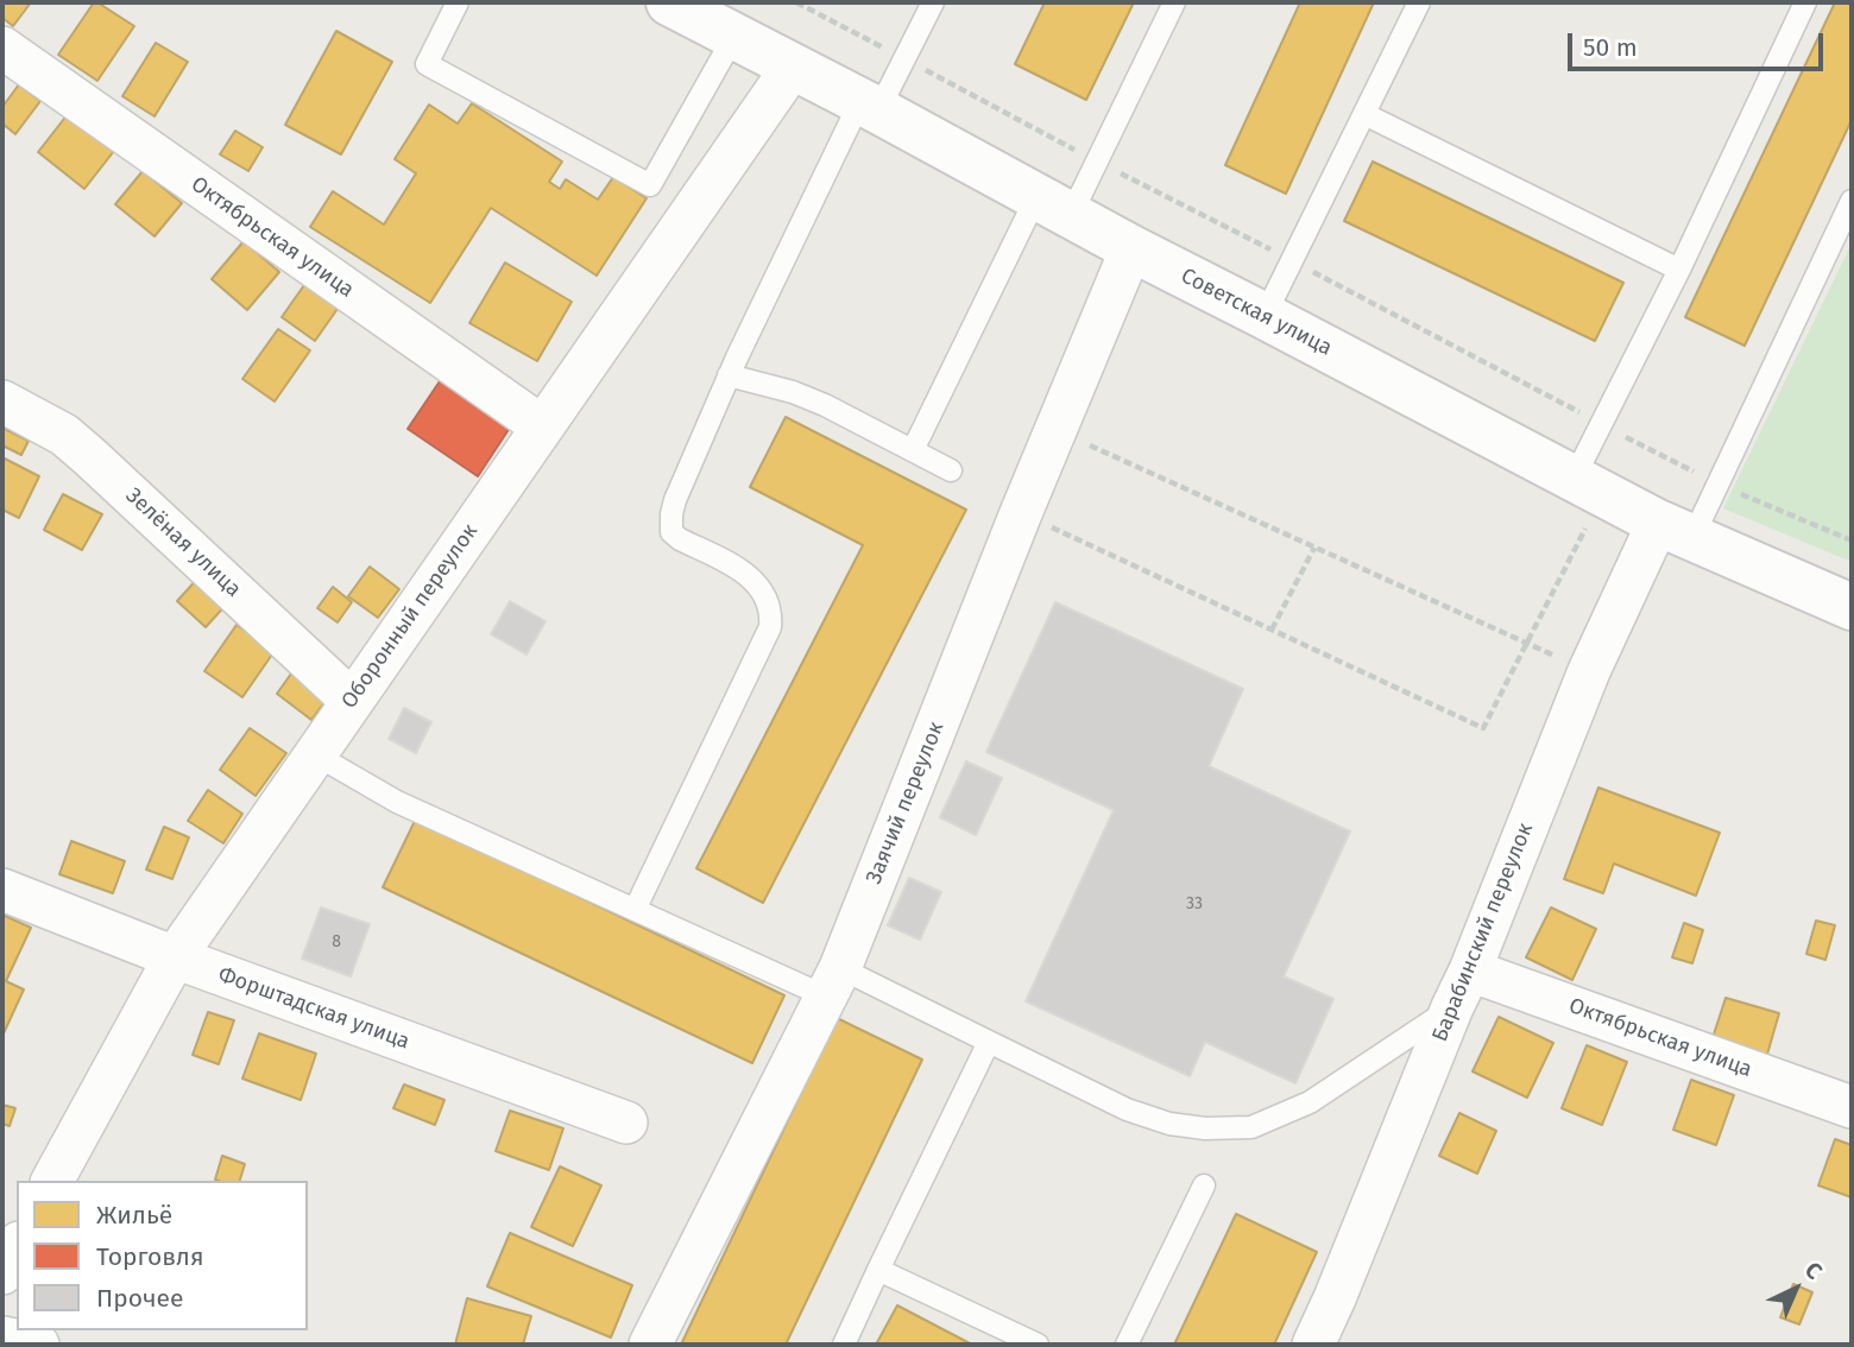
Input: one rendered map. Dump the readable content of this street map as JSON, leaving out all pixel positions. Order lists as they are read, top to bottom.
{
  "streets": {
    "street": [
      "Октябрьская улица",
      "Советская улица",
      "Зелёная улица",
      "Оборонный переулок",
      "Заячий переулок",
      "Барабинский переулок",
      "Форштадская улица"
    ]
  },
  "crossings": [
    ["Октябрьская улица", "Оборонный переулок"],
    ["Октябрьская улица", "Барабинский переулок"],
    ["Советская улица", "Оборонный переулок"],
    ["Советская улица", "Заячий переулок"],
    ["Советская улица", "Барабинский переулок"],
    ["Зелёная улица", "Оборонный переулок"],
    ["Оборонный переулок", "Форштадская улица"]
  ],
  "house_numbers": ["33", "8"],
  "legend": ["Жильё", "Торговля", "Прочее"],
  "scale_bar": "50 m",
  "north": "top right"
}
